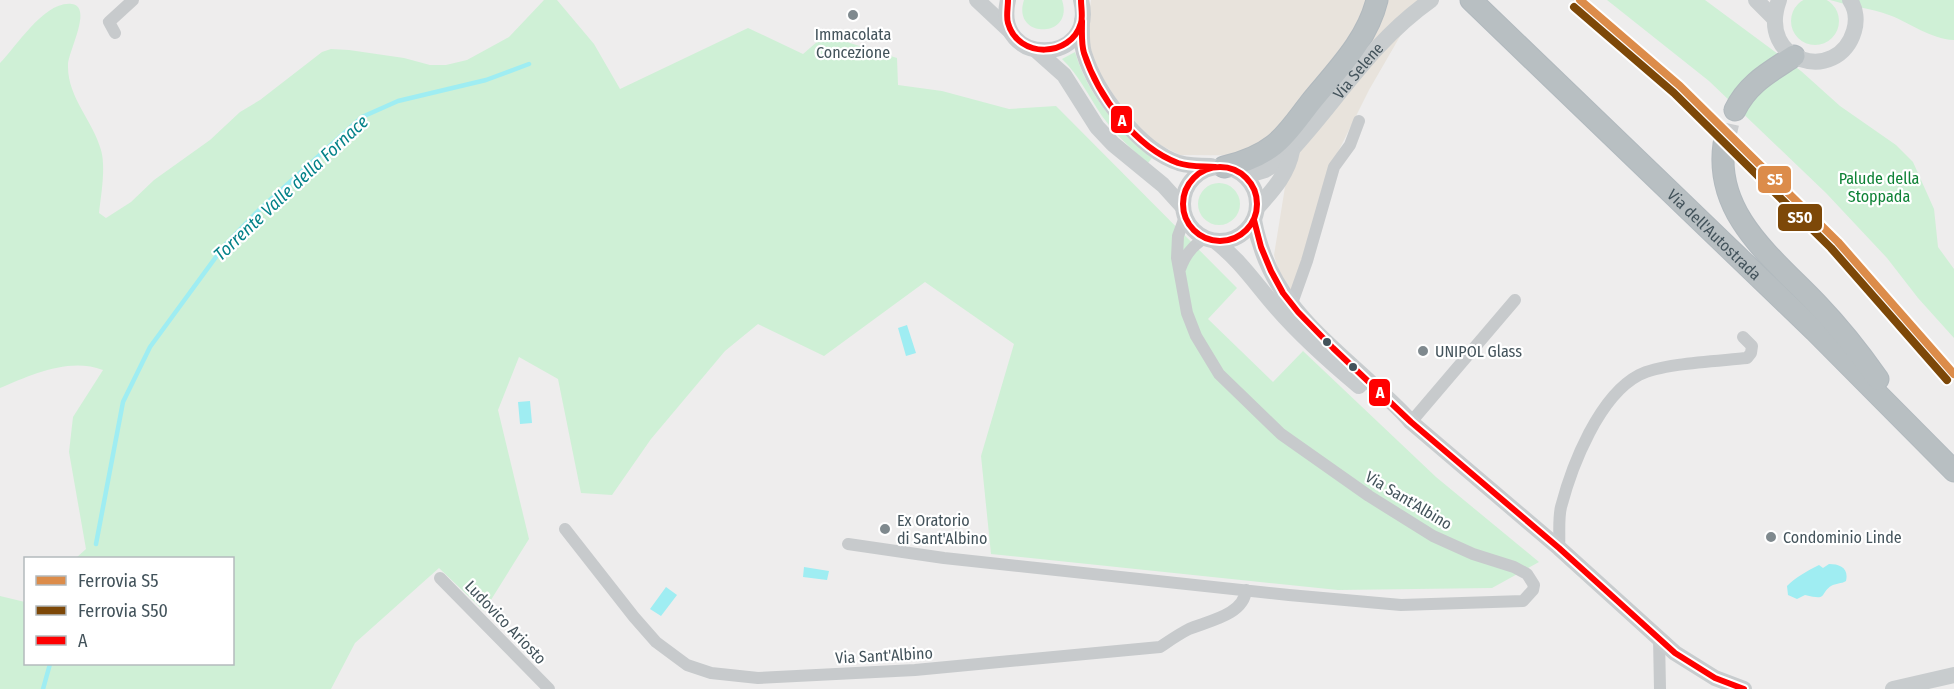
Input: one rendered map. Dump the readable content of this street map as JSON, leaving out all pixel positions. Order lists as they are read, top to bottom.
{
  "streets": {
    "highway": ["Via dell'Autostrada"],
    "main road": ["Via Selene"],
    "street": ["Via Sant'Albino", "Ludovico Ariosto"]
  },
  "crossings": [
    ["Via Selene", "Via Sant'Albino"]
  ],
  "water": ["Torrente Valle della Fornace"],
  "parks": ["Palude della Stoppada"],
  "places": [
    "Immacolata Concezione",
    "UNIPOL Glass",
    "Ex Oratorio di Sant'Albino",
    "Condominio Linde"
  ],
  "lines": ["rail line S5", "transit line A", "rail line S50"],
  "legend": ["Ferrovia S5", "Ferrovia S50", "A"]
}
